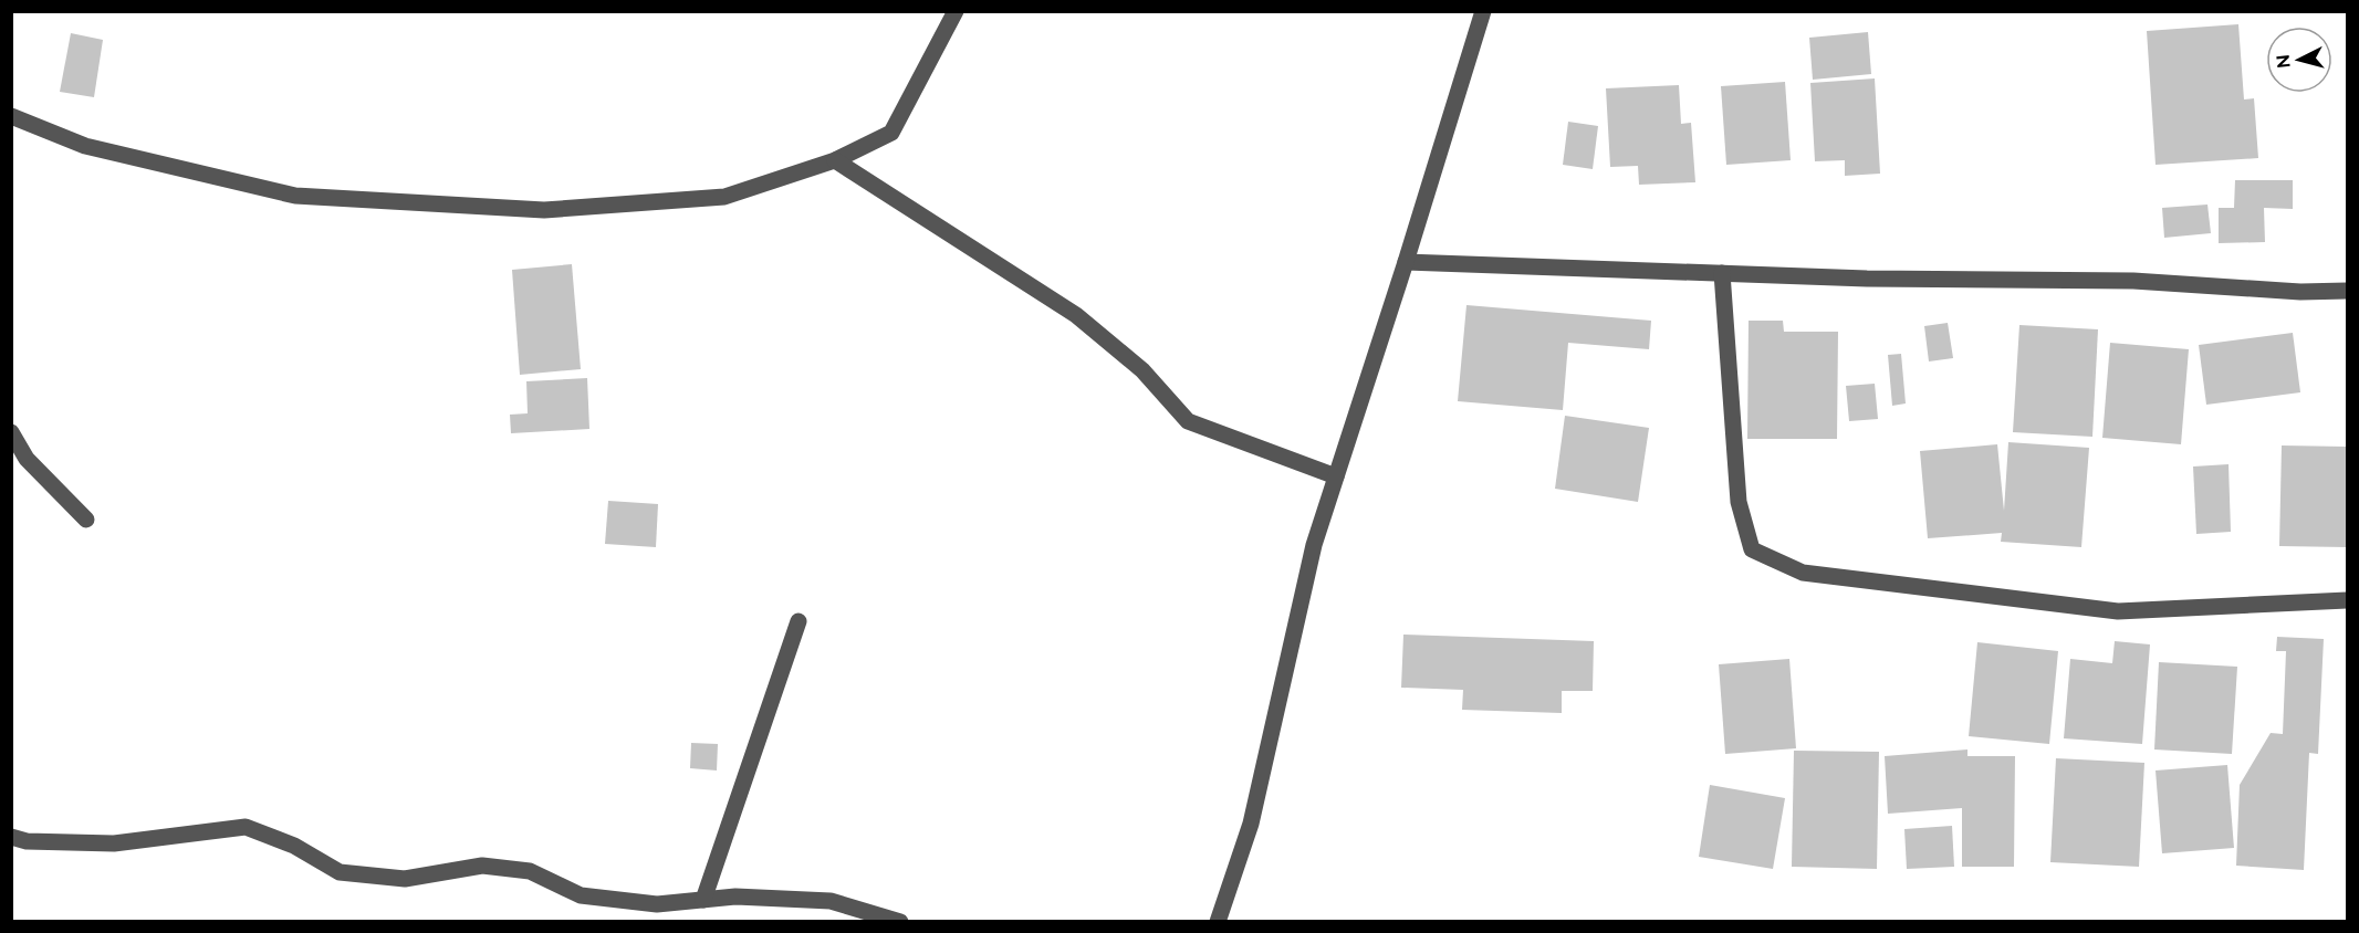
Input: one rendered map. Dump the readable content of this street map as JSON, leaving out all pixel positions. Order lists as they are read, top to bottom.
{
  "north": "left"
}
